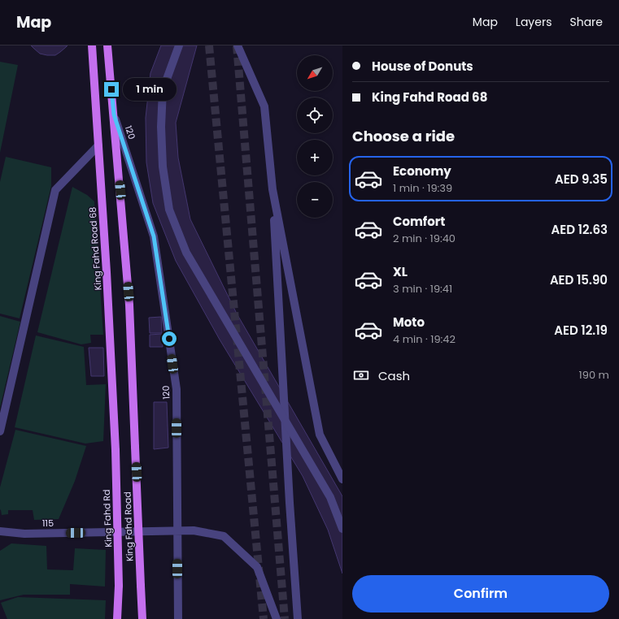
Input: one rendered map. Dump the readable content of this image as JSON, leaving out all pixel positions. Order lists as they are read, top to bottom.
{
  "streets": {
    "main road": ["King Fahd Road 68", "King Fahd Rd", "King Fahd Road"],
    "street": ["120", "115"]
  },
  "crossings": [
    ["120", "115"],
    ["120", "King Fahd Road"],
    ["King Fahd Road 68", "King Fahd Rd"]
  ],
  "north": "bottom left",
  "page": {
    "header": "Map",
    "nav": ["Map", "Layers", "Share"],
    "banner": ["House of Donuts", "King Fahd Road 68"],
    "map_buttons": ["+", "−"],
    "bubble": "1 min",
    "heading": "Choose a ride",
    "list": [
      {
        "name": "Economy",
        "note": "1 min · 19:39",
        "value": "AED 9.35"
      },
      {
        "name": "Comfort",
        "note": "2 min · 19:40",
        "value": "AED 12.63"
      },
      {
        "name": "XL",
        "note": "3 min · 19:41",
        "value": "AED 15.90"
      },
      {
        "name": "Moto",
        "note": "4 min · 19:42",
        "value": "AED 12.19"
      }
    ],
    "pay": ["Cash", "190 m"],
    "buttons": "Confirm"
  }
}
